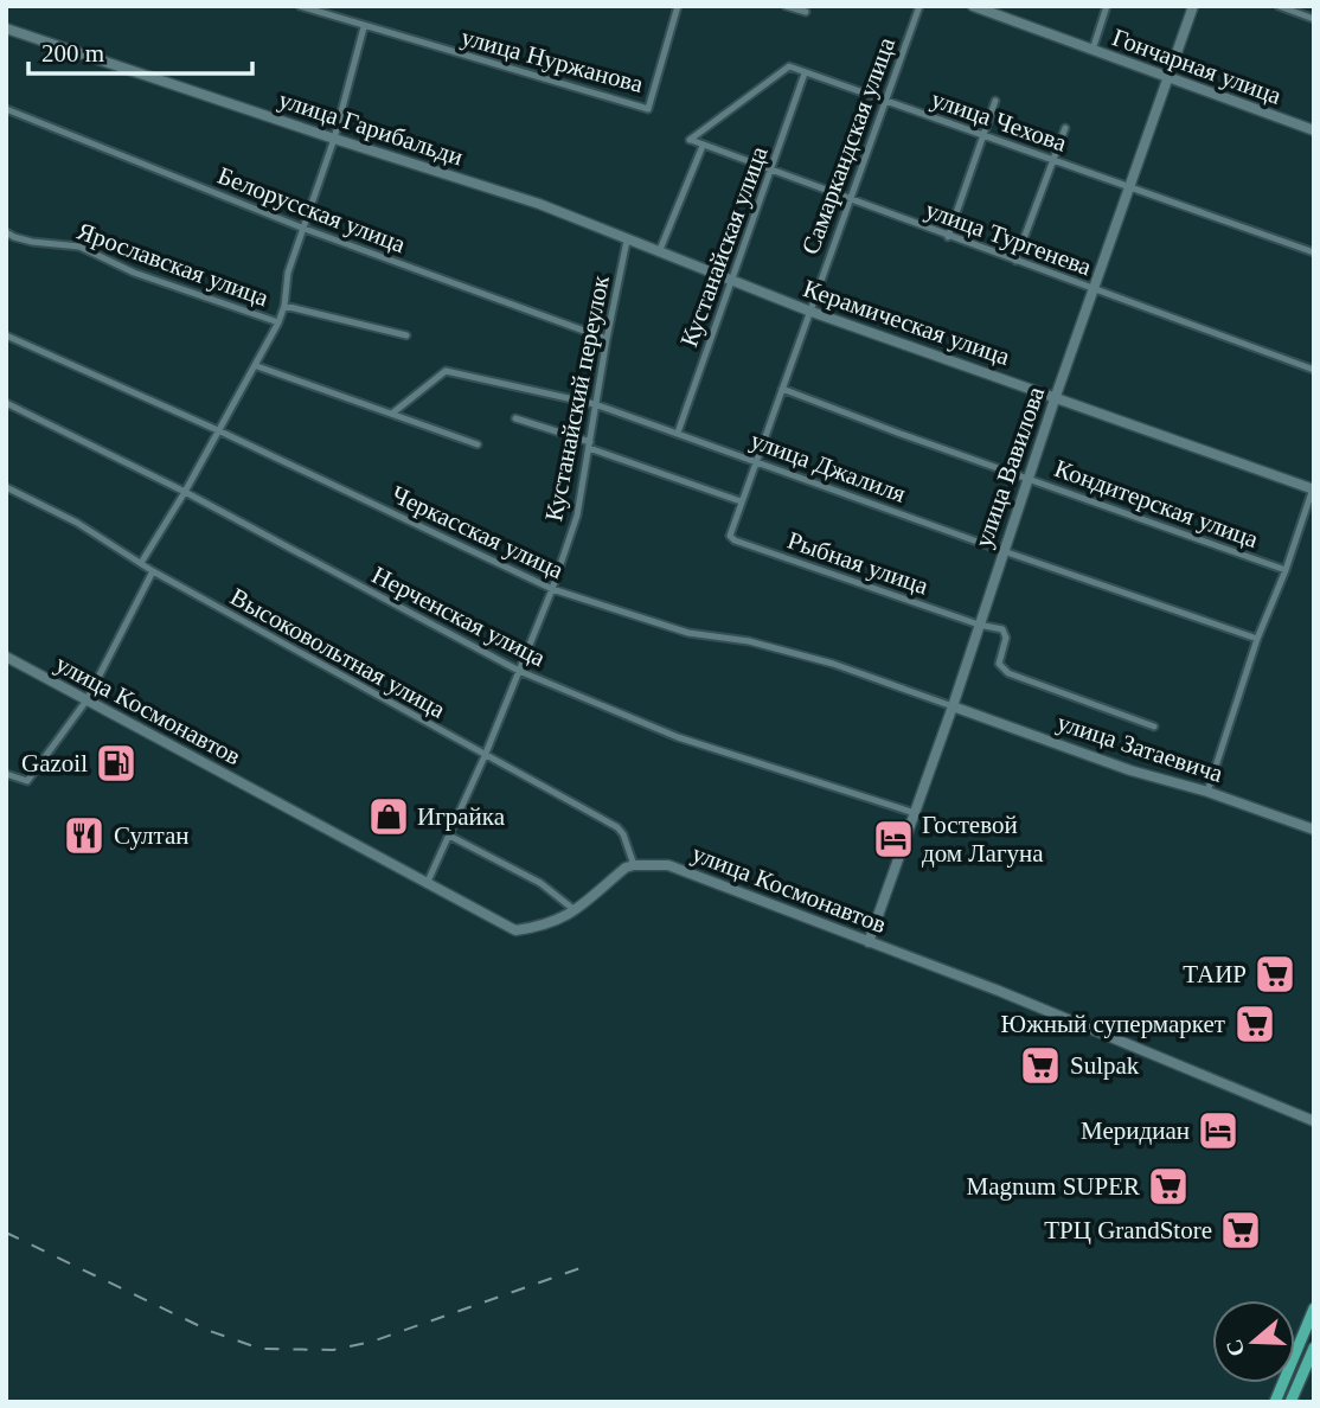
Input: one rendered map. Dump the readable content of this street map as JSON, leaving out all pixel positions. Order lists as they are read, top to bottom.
{
  "streets": {
    "street": [
      "улица Нуржанова",
      "Гончарная улица",
      "улица Чехова",
      "улица Гарибальди",
      "Самаркандская улица",
      "Белорусская улица",
      "улица Тургенева",
      "Кустанайская улица",
      "Ярославская улица",
      "Керамическая улица",
      "Кустанайский переулок",
      "улица Джалиля",
      "улица Вавилова",
      "Кондитерская улица",
      "Черкасская улица",
      "Рыбная улица",
      "Нерченская улица",
      "Высоковольтная улица",
      "улица Космонавтов",
      "улица Затаевича"
    ]
  },
  "crossings": [
    ["Гончарная улица", "улица Вавилова"],
    ["улица Чехова", "Самаркандская улица"],
    ["улица Чехова", "улица Тургенева"],
    ["улица Чехова", "Кустанайская улица"],
    ["улица Чехова", "улица Вавилова"],
    ["улица Гарибальди", "Керамическая улица"],
    ["улица Гарибальди", "Кустанайский переулок"],
    ["Самаркандская улица", "улица Тургенева"],
    ["Самаркандская улица", "Керамическая улица"],
    ["Самаркандская улица", "улица Джалиля"],
    ["Самаркандская улица", "Кондитерская улица"],
    ["Самаркандская улица", "Рыбная улица"],
    ["Белорусская улица", "Кустанайский переулок"],
    ["улица Тургенева", "Кустанайская улица"],
    ["улица Тургенева", "улица Вавилова"],
    ["Кустанайская улица", "Керамическая улица"],
    ["Кустанайская улица", "улица Джалиля"],
    ["Керамическая улица", "Кустанайский переулок"],
    ["Керамическая улица", "улица Вавилова"],
    ["Кустанайский переулок", "улица Джалиля"],
    ["Кустанайский переулок", "Черкасская улица"],
    ["Кустанайский переулок", "Нерченская улица"],
    ["Кустанайский переулок", "Высоковольтная улица"],
    ["Кустанайский переулок", "улица Космонавтов"],
    ["улица Джалиля", "улица Вавилова"],
    ["улица Вавилова", "Кондитерская улица"],
    ["улица Вавилова", "Черкасская улица"],
    ["улица Вавилова", "Рыбная улица"],
    ["улица Вавилова", "Нерченская улица"],
    ["улица Вавилова", "улица Космонавтов"],
    ["улица Вавилова", "улица Затаевича"],
    ["Черкасская улица", "улица Затаевича"],
    ["Высоковольтная улица", "улица Космонавтов"]
  ],
  "places": {
    "fuel station": ["Gazoil"],
    "shop": ["Играйка"],
    "restaurant": ["Султан"],
    "hotel": ["Гостевой дом Лагуна", "Меридиан"],
    "supermarket": [
      "ТАИР",
      "Южный супермаркет",
      "Sulpak",
      "Magnum SUPER",
      "ТРЦ GrandStore"
    ]
  },
  "scale_bar": "200 m",
  "north": "left"
}
